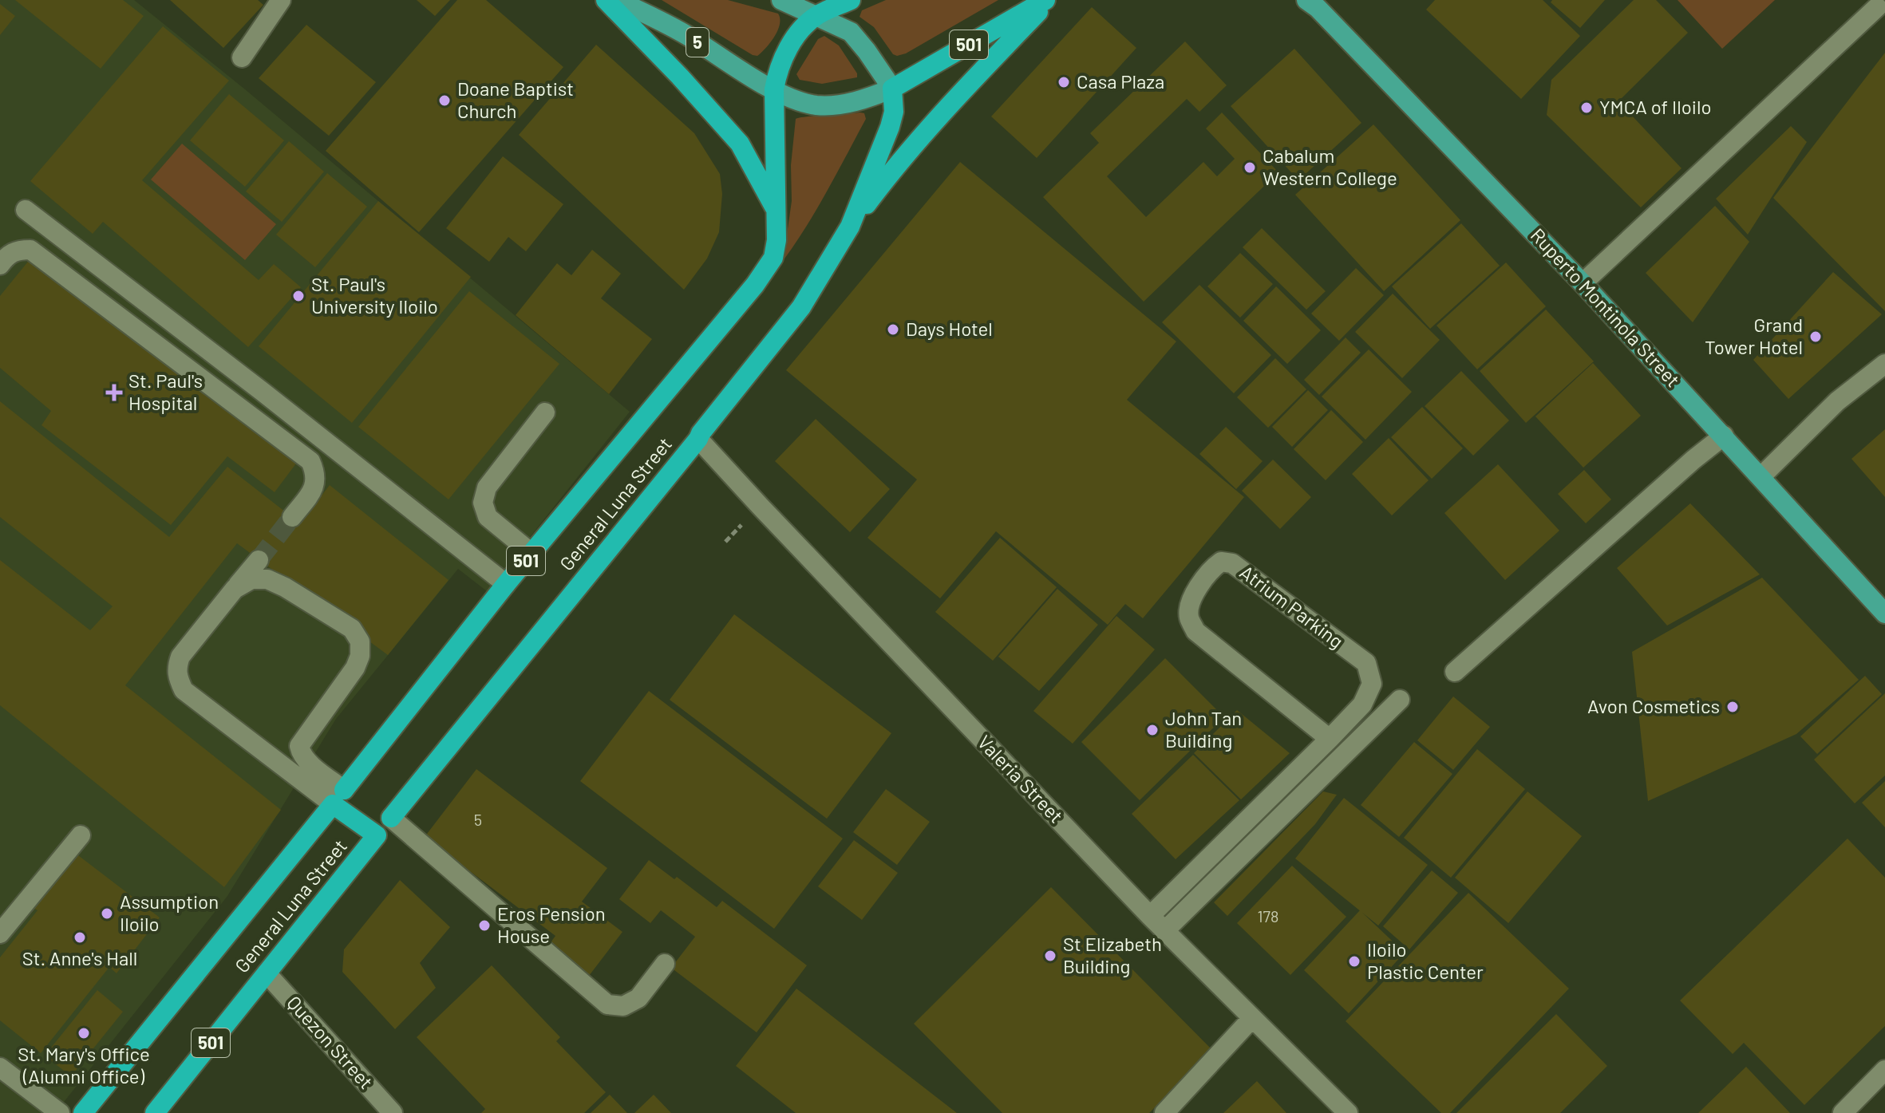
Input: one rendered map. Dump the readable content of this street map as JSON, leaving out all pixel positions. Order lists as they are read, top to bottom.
{
  "streets": {
    "highway": ["501", "General Luna Street"],
    "main road": ["5", "Ruperto Montinola Street"],
    "street": ["Atrium Parking", "Valeria Street", "Quezon Street"]
  },
  "crossings": [
    ["5", "501"],
    ["5", "General Luna Street"],
    ["501", "General Luna Street"],
    ["General Luna Street", "Valeria Street"],
    ["General Luna Street", "Quezon Street"],
    ["Atrium Parking", "Valeria Street"]
  ],
  "places": {
    "other": [
      "Casa Plaza",
      "Doane Baptist Church",
      "YMCA of Iloilo",
      "Cabalum Western College",
      "St. Paul's University Iloilo",
      "Days Hotel",
      "Grand Tower Hotel",
      "Avon Cosmetics",
      "John Tan Building",
      "Assumption Iloilo",
      "Eros Pension House",
      "St. Anne's Hall",
      "St Elizabeth Building",
      "Iloilo Plastic Center",
      "St. Mary's Office (Alumni Office)"
    ],
    "health": ["St. Paul's Hospital"]
  },
  "house_numbers": ["5", "178"]
}
